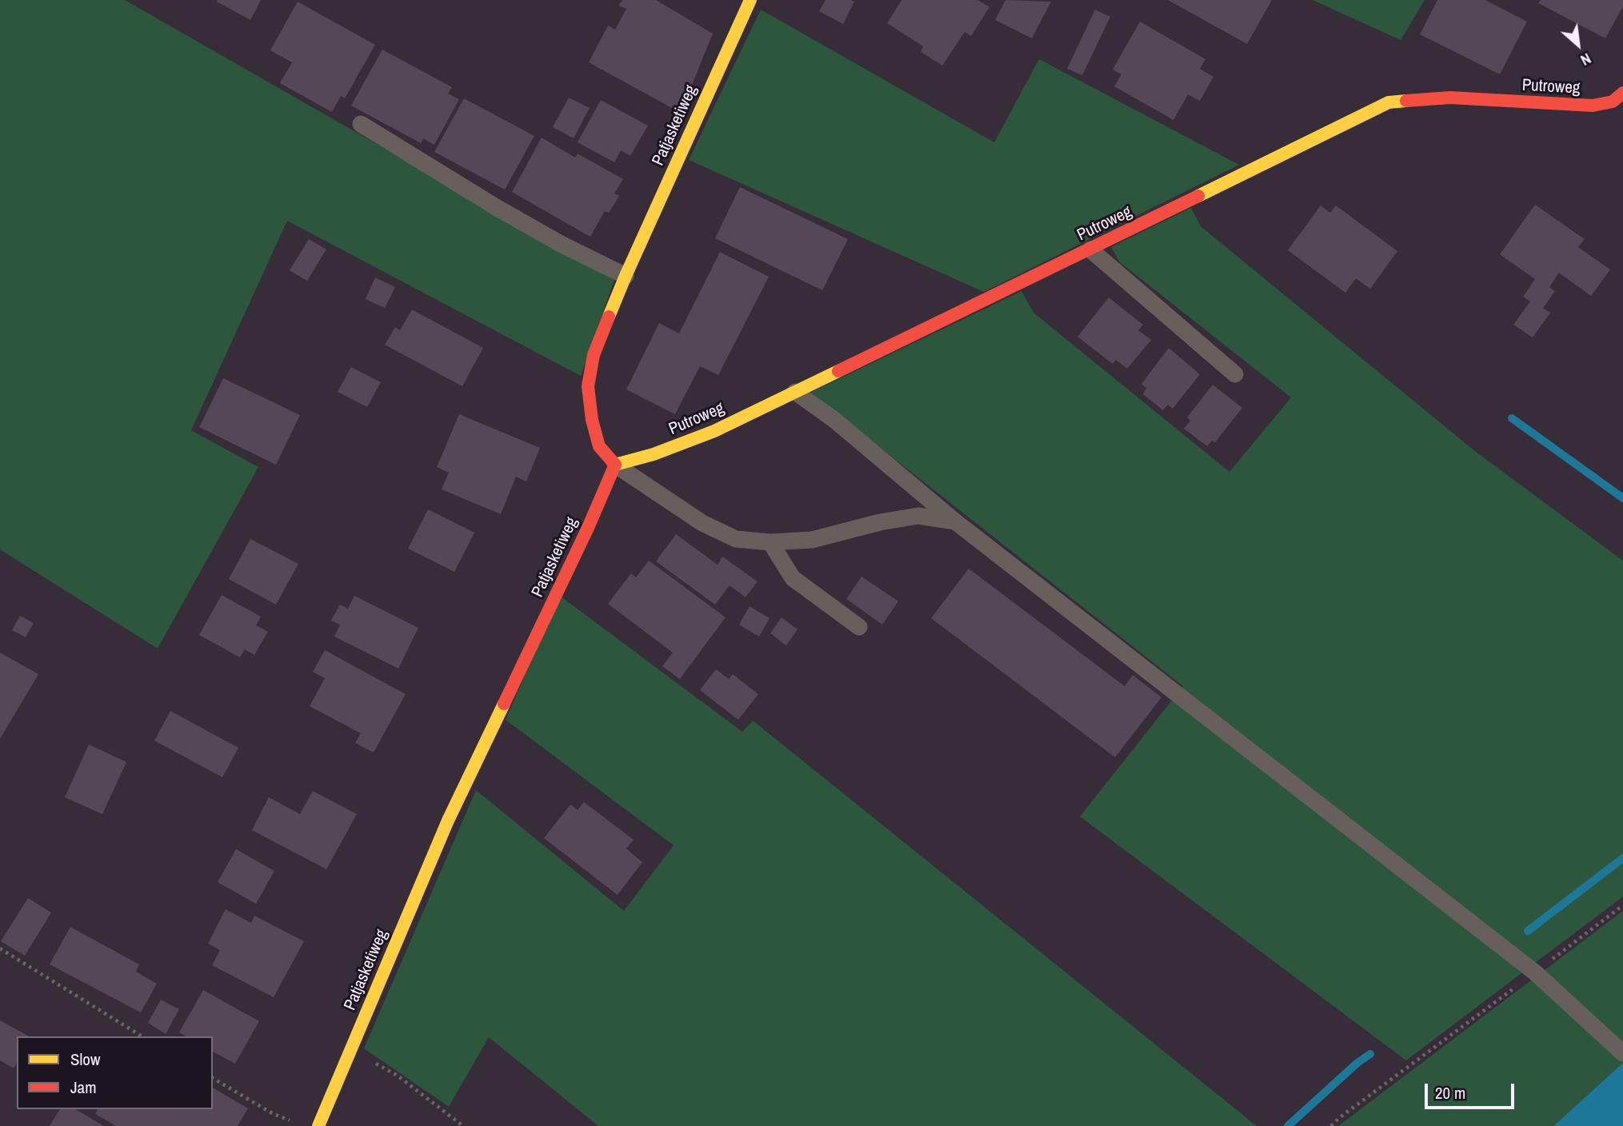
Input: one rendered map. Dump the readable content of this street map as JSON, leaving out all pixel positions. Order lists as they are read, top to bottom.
{
  "streets": {
    "street": ["Putroweg", "Patjasketiweg"]
  },
  "crossings": [
    ["Putroweg", "Patjasketiweg"]
  ],
  "legend": ["Slow", "Jam"],
  "scale_bar": "20 m",
  "north": "bottom right"
}
